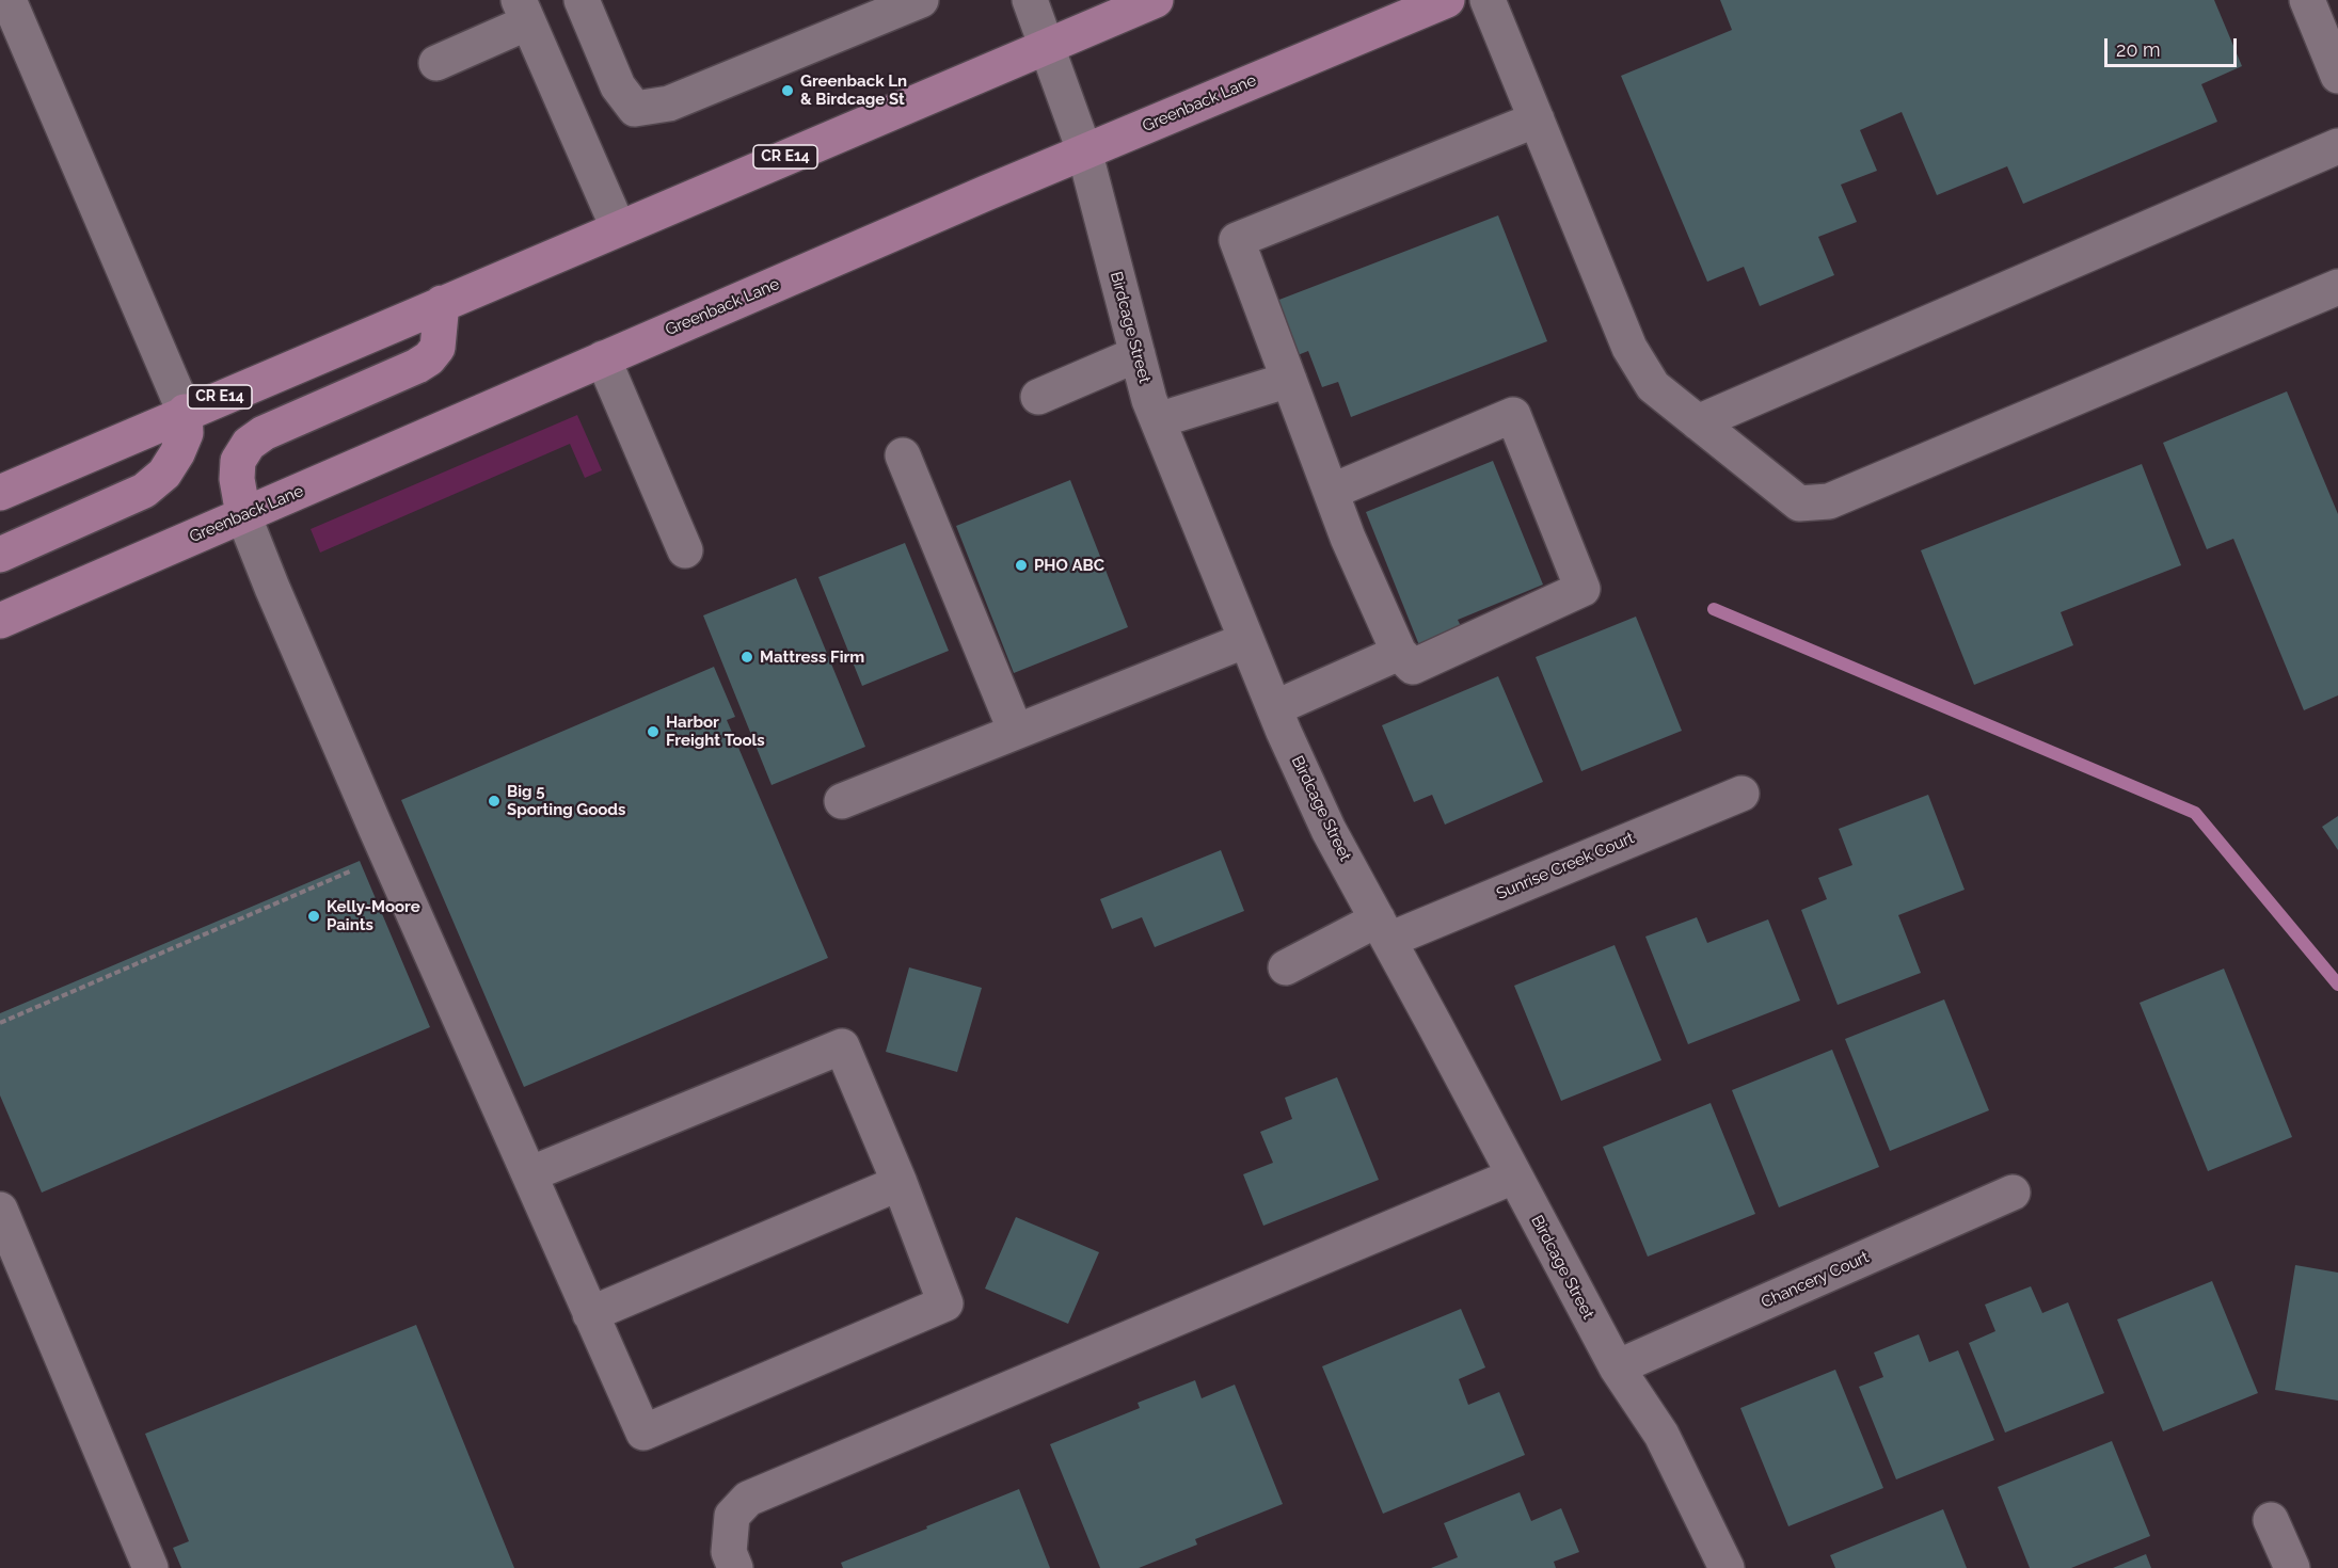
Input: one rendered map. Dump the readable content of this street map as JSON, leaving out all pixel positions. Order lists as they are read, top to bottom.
{
  "streets": {
    "main road": ["Greenback Lane", "CR E14"],
    "street": ["Birdcage Street", "Sunrise Creek Court", "Chancery Court"]
  },
  "crossings": [
    ["Greenback Lane", "Birdcage Street"],
    ["CR E14", "Birdcage Street"],
    ["Birdcage Street", "Sunrise Creek Court"],
    ["Birdcage Street", "Chancery Court"]
  ],
  "places": [
    "Greenback Ln & Birdcage St",
    "PHO ABC",
    "Mattress Firm",
    "Harbor Freight Tools",
    "Big 5 Sporting Goods",
    "Kelly-Moore Paints"
  ],
  "scale_bar": "20 m"
}
